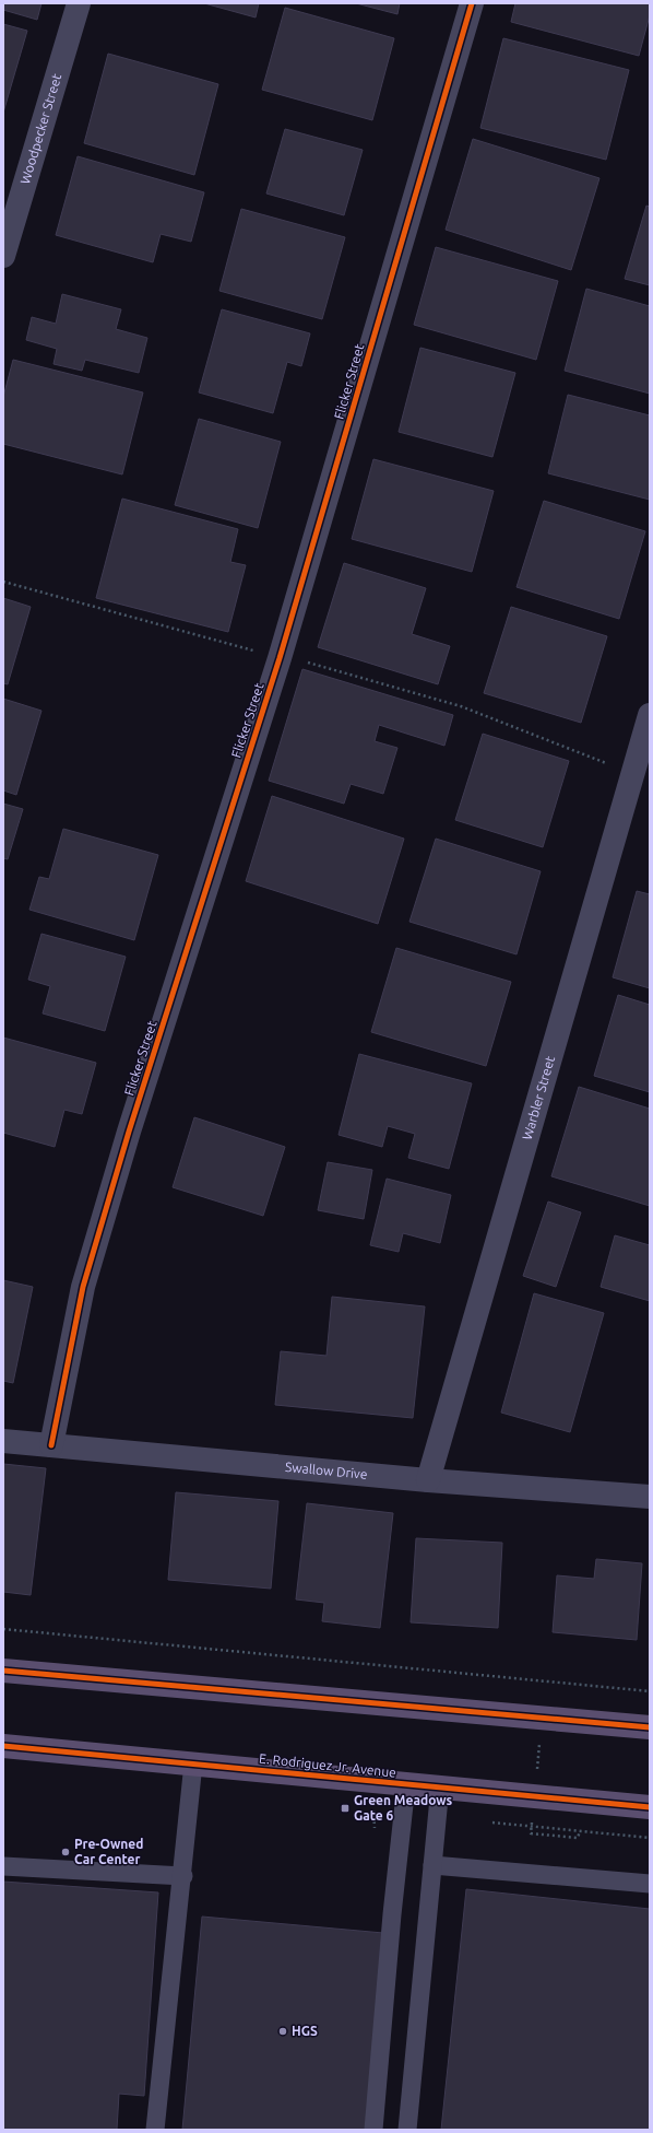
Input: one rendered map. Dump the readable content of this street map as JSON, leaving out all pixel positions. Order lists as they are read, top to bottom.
{
  "streets": {
    "main road": ["E. Rodriguez Jr. Avenue"],
    "street": [
      "Woodpecker Street",
      "Flicker Street",
      "Warbler Street",
      "Swallow Drive"
    ]
  },
  "crossings": [
    ["Flicker Street", "Swallow Drive"],
    ["Warbler Street", "Swallow Drive"]
  ],
  "places": {
    "transit": ["Green Meadows Gate 6"],
    "other": ["Pre-Owned Car Center", "HGS"]
  }
}
